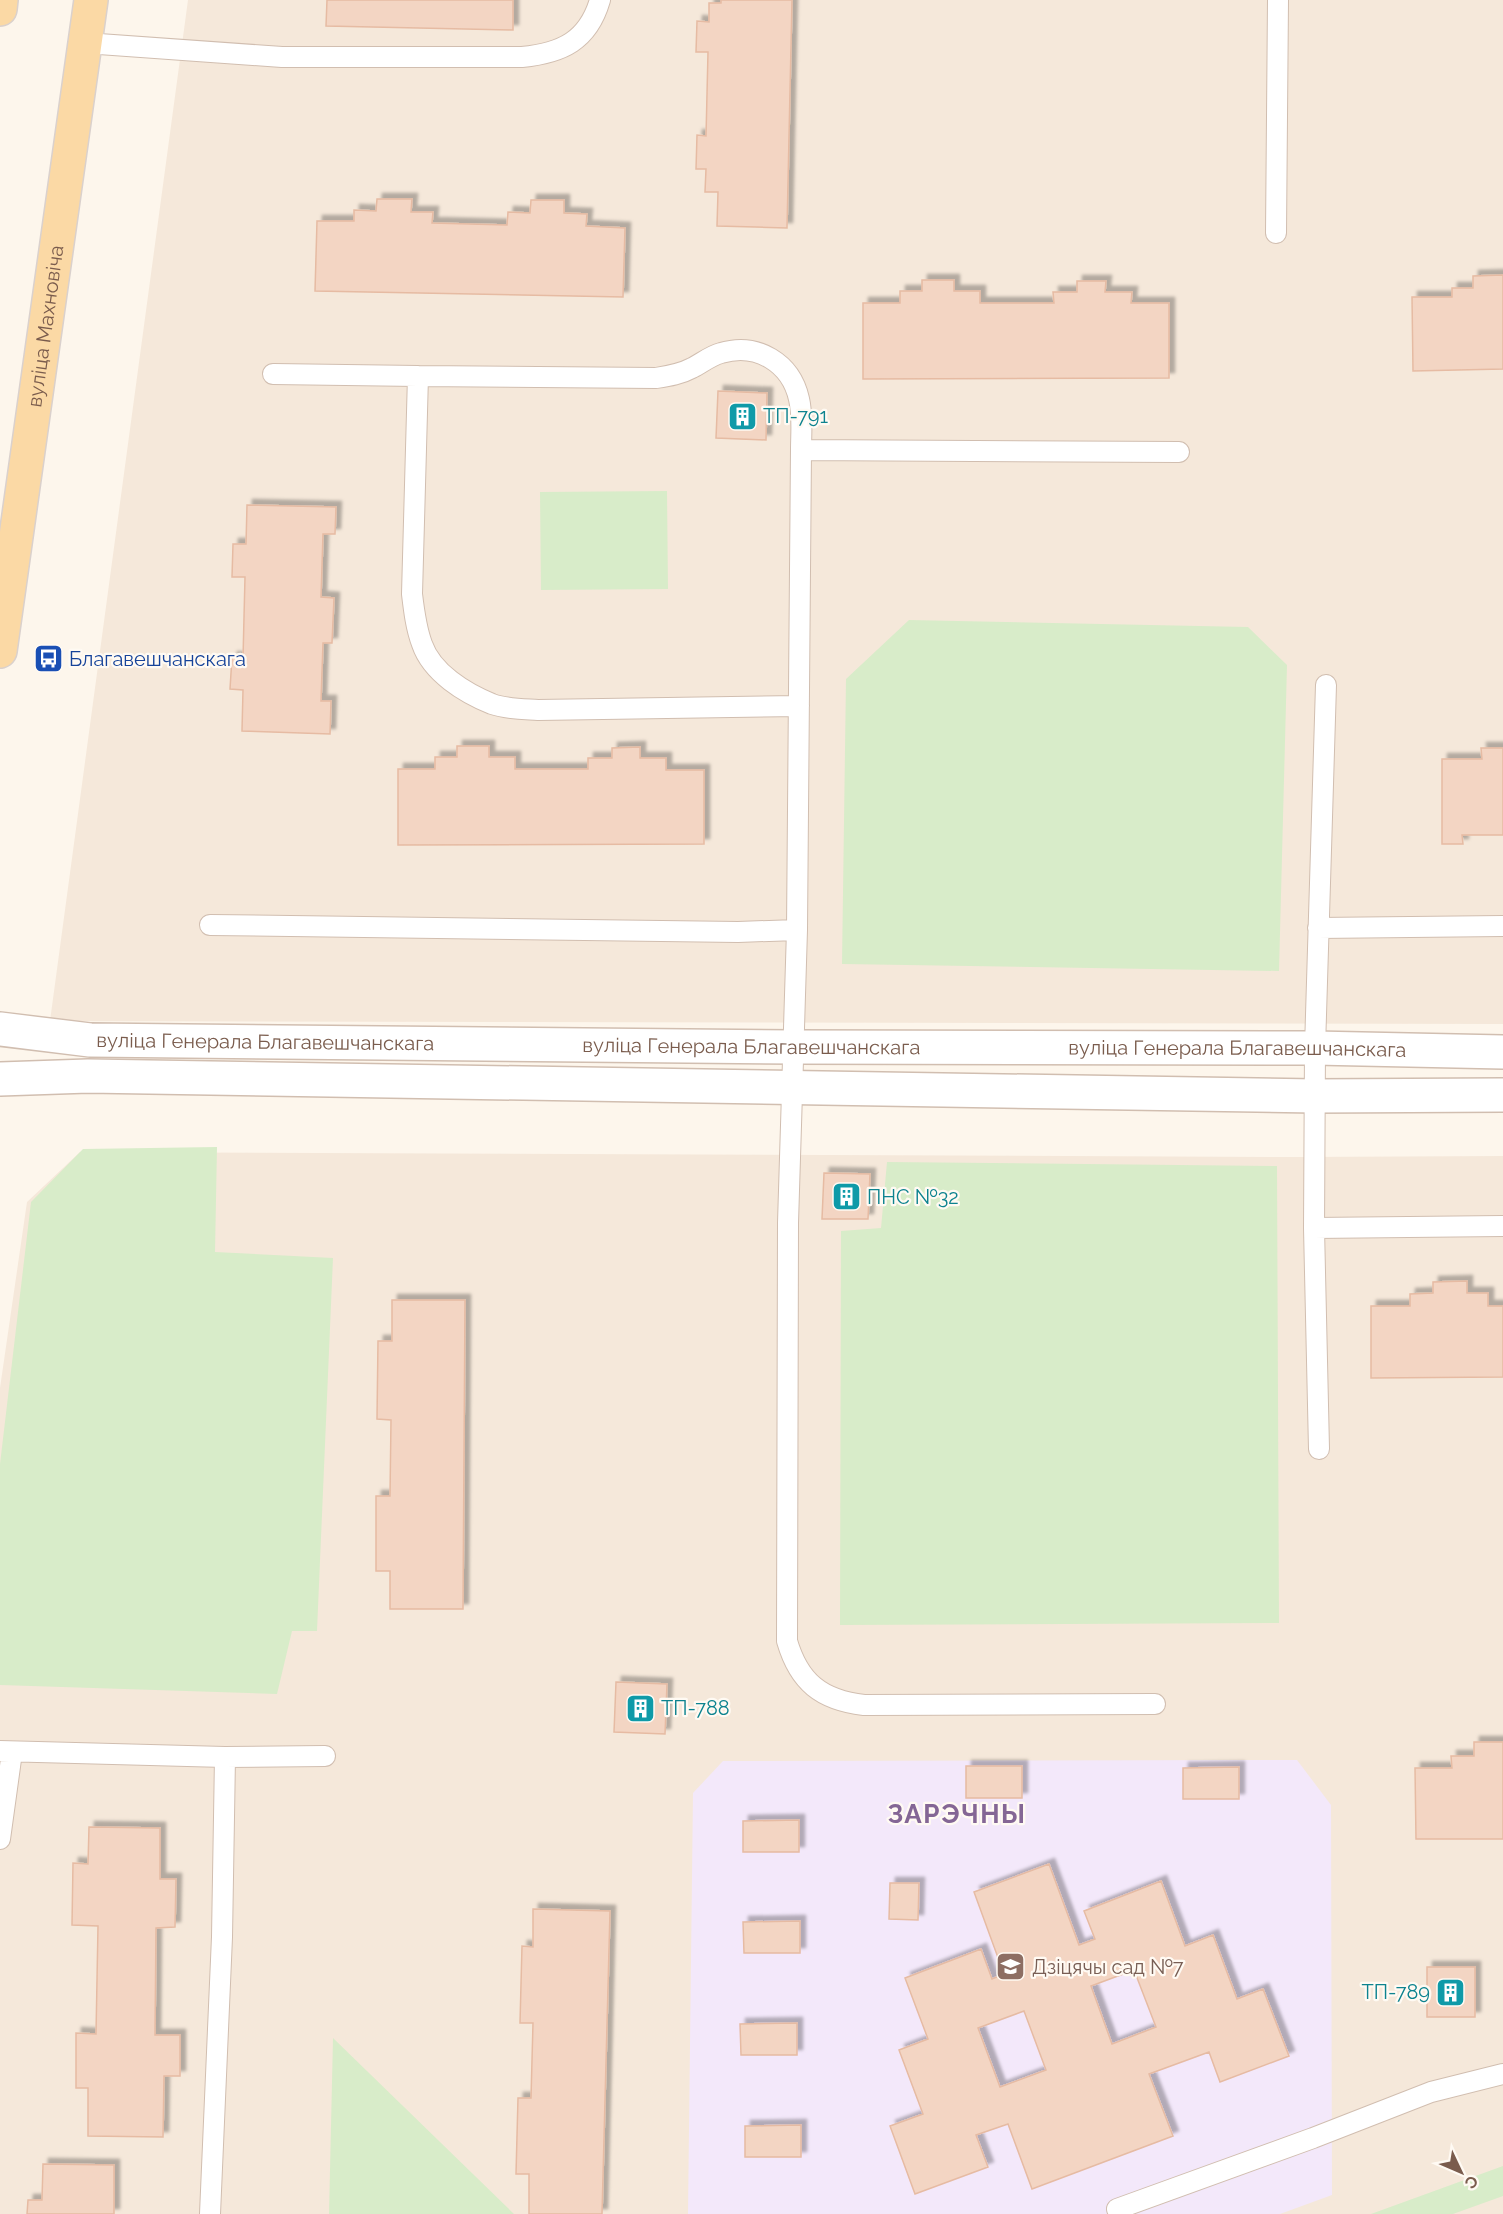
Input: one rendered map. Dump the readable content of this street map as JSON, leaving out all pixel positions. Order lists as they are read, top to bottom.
{
  "streets": {
    "main road": ["вуліца Махновіча"],
    "street": ["вуліца Генерала Благавешчанскага"]
  },
  "districts": ["ЗАРЭЧНЫ"],
  "places": {
    "building": [
      "ТП-791",
      "ПНС №32",
      "ТП-788",
      "ТП-789"
    ],
    "bus stop": ["Благавешчанскага"],
    "school or university": ["Дзіцячы сад №7"]
  },
  "north": "bottom right"
}
